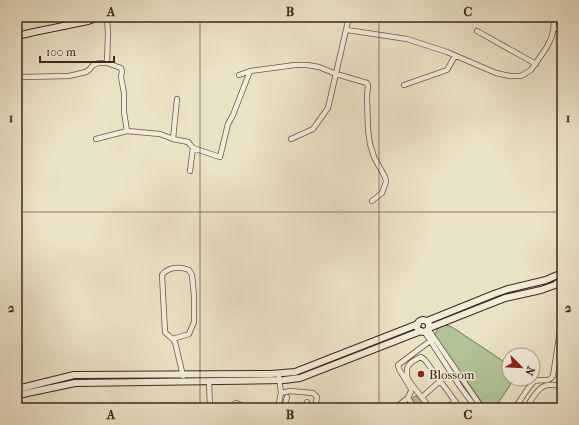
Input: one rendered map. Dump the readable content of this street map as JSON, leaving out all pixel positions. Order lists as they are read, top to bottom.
{
  "places": ["Blossom"],
  "scale_bar": "100 m",
  "north": "bottom right",
  "grid": {
    "columns": ["A", "B", "C"],
    "rows": ["1", "2"]
  }
}
